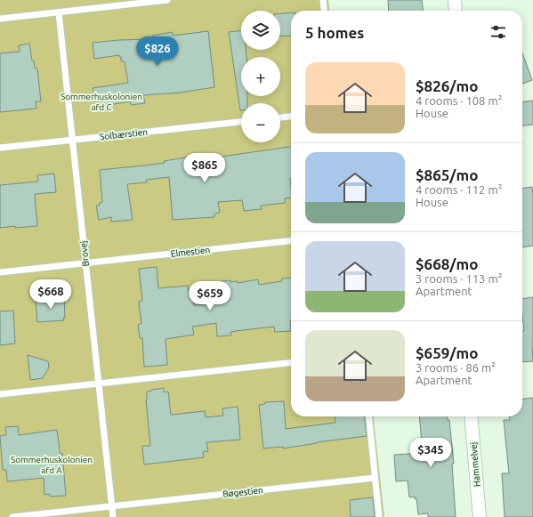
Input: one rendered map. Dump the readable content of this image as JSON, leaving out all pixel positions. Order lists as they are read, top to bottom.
{
  "streets": {
    "street": ["Hammelvej"],
    "lane": [
      "Solbærstien",
      "Elmestien",
      "Brovej",
      "Bøgestien"
    ]
  },
  "crossings": [
    ["Solbærstien", "Brovej"],
    ["Elmestien", "Brovej"],
    ["Brovej", "Bøgestien"]
  ],
  "parks": ["Sommerhuskolonien afd C", "Sommerhuskolonien afd A"],
  "page": {
    "map_buttons": ["+", "−"],
    "heading": "5 homes",
    "price": [
      "$826",
      "$865",
      "$668",
      "$659",
      "$345"
    ],
    "list": [
      {
        "name": "$826/mo",
        "note": "4 rooms · 108 m² · House"
      },
      {
        "name": "$865/mo",
        "note": "4 rooms · 112 m² · House"
      },
      {
        "name": "$668/mo",
        "note": "3 rooms · 113 m² · Apartment"
      },
      {
        "name": "$659/mo",
        "note": "3 rooms · 86 m² · Apartment"
      }
    ]
  }
}
